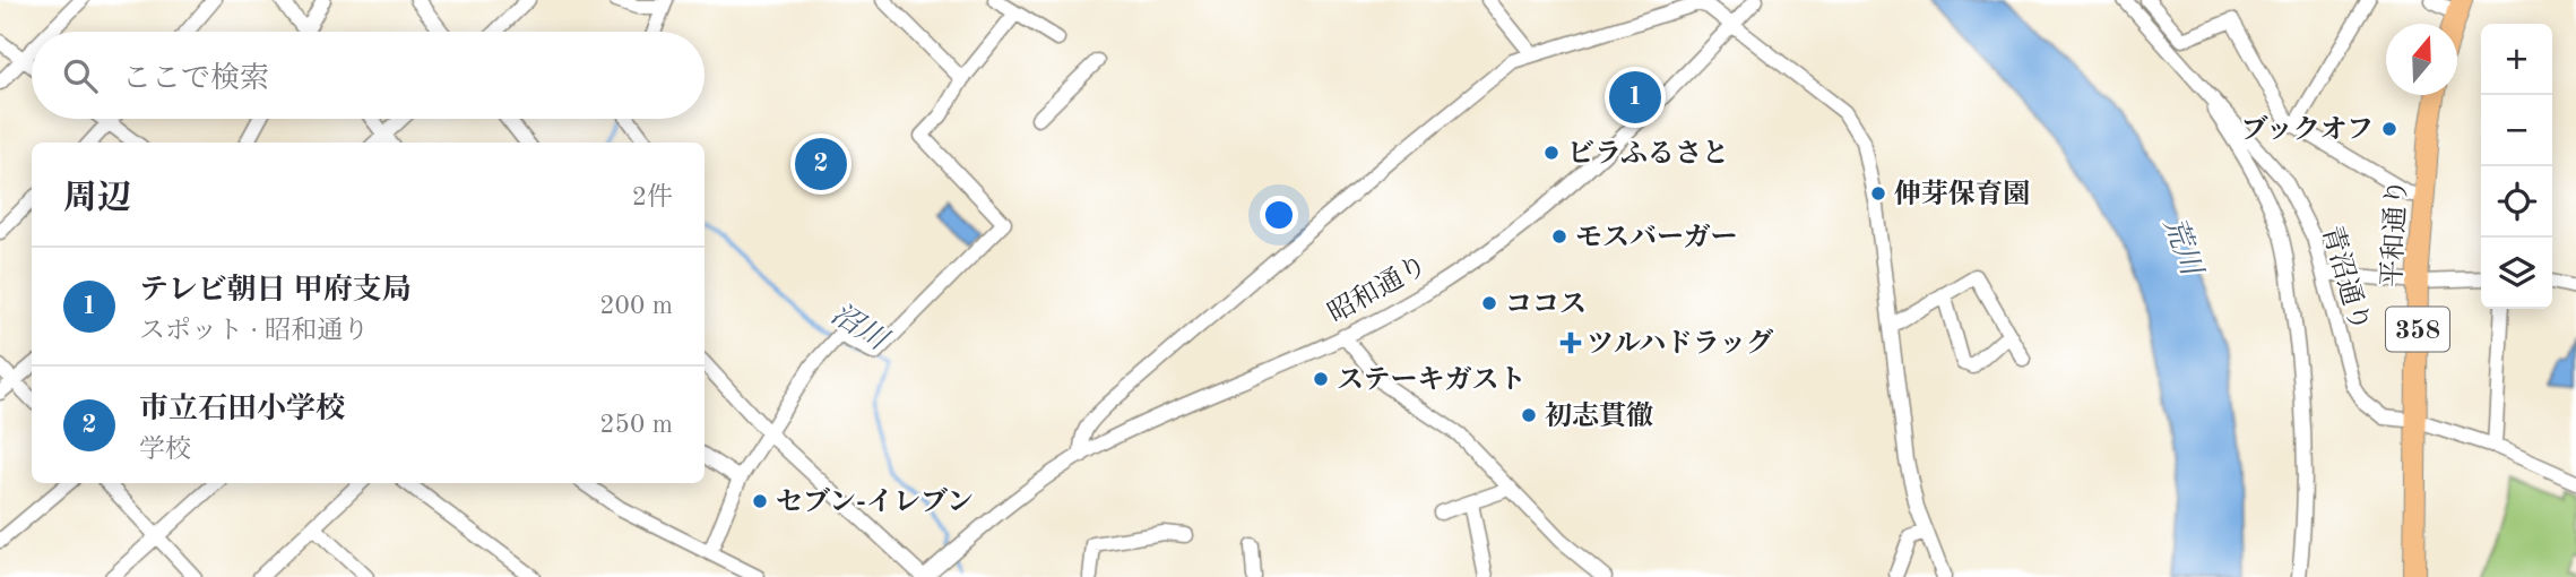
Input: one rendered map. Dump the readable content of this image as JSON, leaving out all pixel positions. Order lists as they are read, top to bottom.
{
  "streets": {
    "highway": ["平和通り", "358"],
    "street": ["青沼通り", "昭和通り"]
  },
  "crossings": [
    ["平和通り", "青沼通り"]
  ],
  "water": ["荒川", "沼川"],
  "places": {
    "other": [
      "ブックオフ",
      "ビラふるさと",
      "伸芽保育園",
      "モスバーガー",
      "ココス",
      "ステーキガスト",
      "初志貫徹",
      "セブン-イレブン"
    ],
    "health": ["ツルハドラッグ"]
  },
  "north": "top",
  "page": {
    "map_buttons": ["+", "−"],
    "search": "ここで検索",
    "pins": ["1", "2"],
    "heading": ["周辺", "2件"],
    "list": [
      {
        "mark": "1",
        "name": "テレビ朝日 甲府支局",
        "note": "スポット · 昭和通り",
        "value": "200 m"
      },
      {
        "mark": "2",
        "name": "市立石田小学校",
        "note": "学校",
        "value": "250 m"
      }
    ]
  }
}
